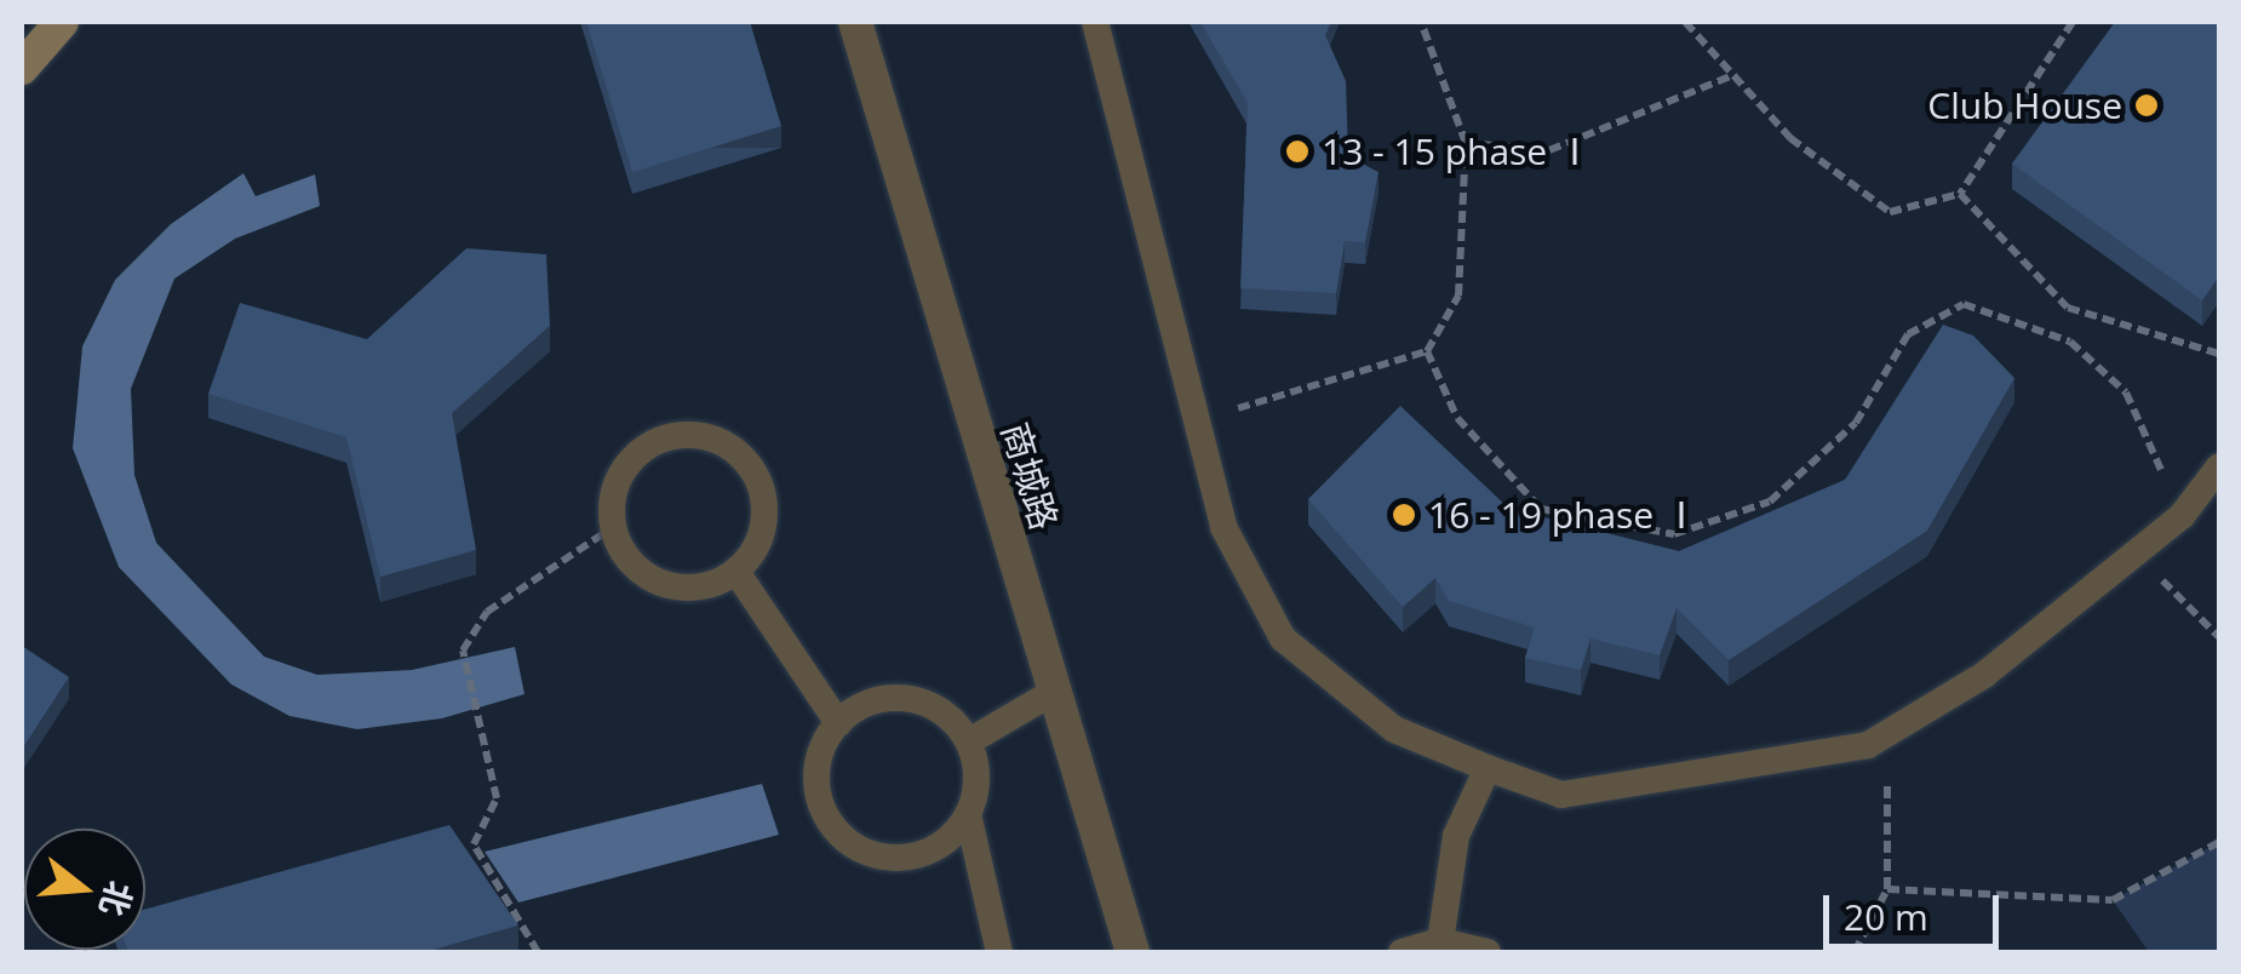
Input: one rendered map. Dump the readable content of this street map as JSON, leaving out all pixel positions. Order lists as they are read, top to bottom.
{
  "streets": {
    "street": ["商城路"]
  },
  "places": ["Club House", "13 - 15 phase Ⅰ", "16 - 19 phase Ⅰ"],
  "scale_bar": "20 m",
  "north": "right"
}
